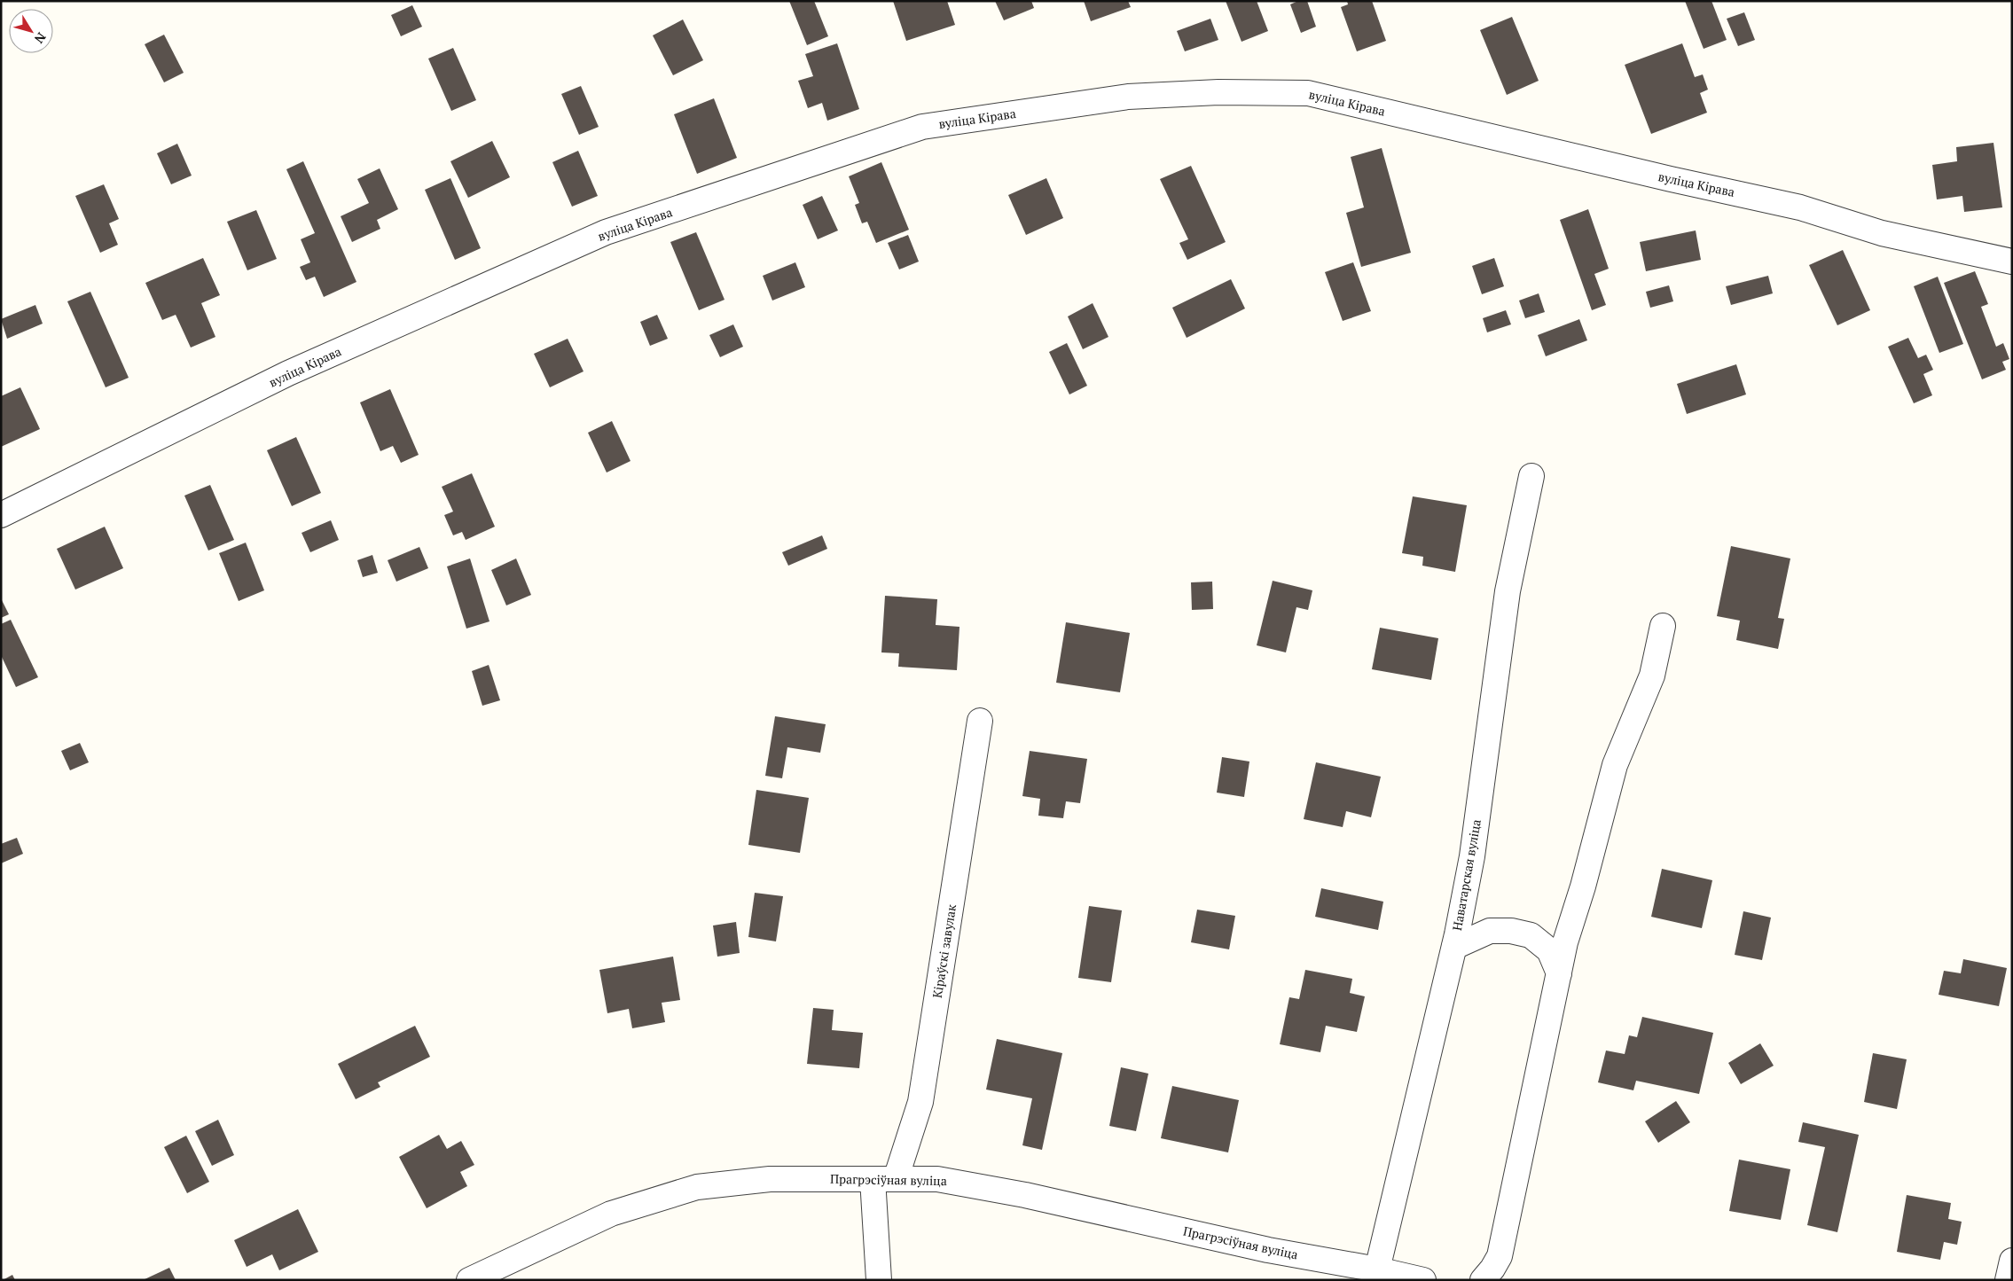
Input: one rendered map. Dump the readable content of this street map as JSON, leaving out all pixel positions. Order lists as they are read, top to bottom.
{
  "streets": {
    "street": [
      "вуліца Кірава",
      "Наватарская вуліца",
      "Кіраўскі завулак",
      "Прагрэсіўная вуліца"
    ]
  },
  "crossings": [
    ["Наватарская вуліца", "Прагрэсіўная вуліца"],
    ["Кіраўскі завулак", "Прагрэсіўная вуліца"]
  ],
  "north": "bottom right"
}
